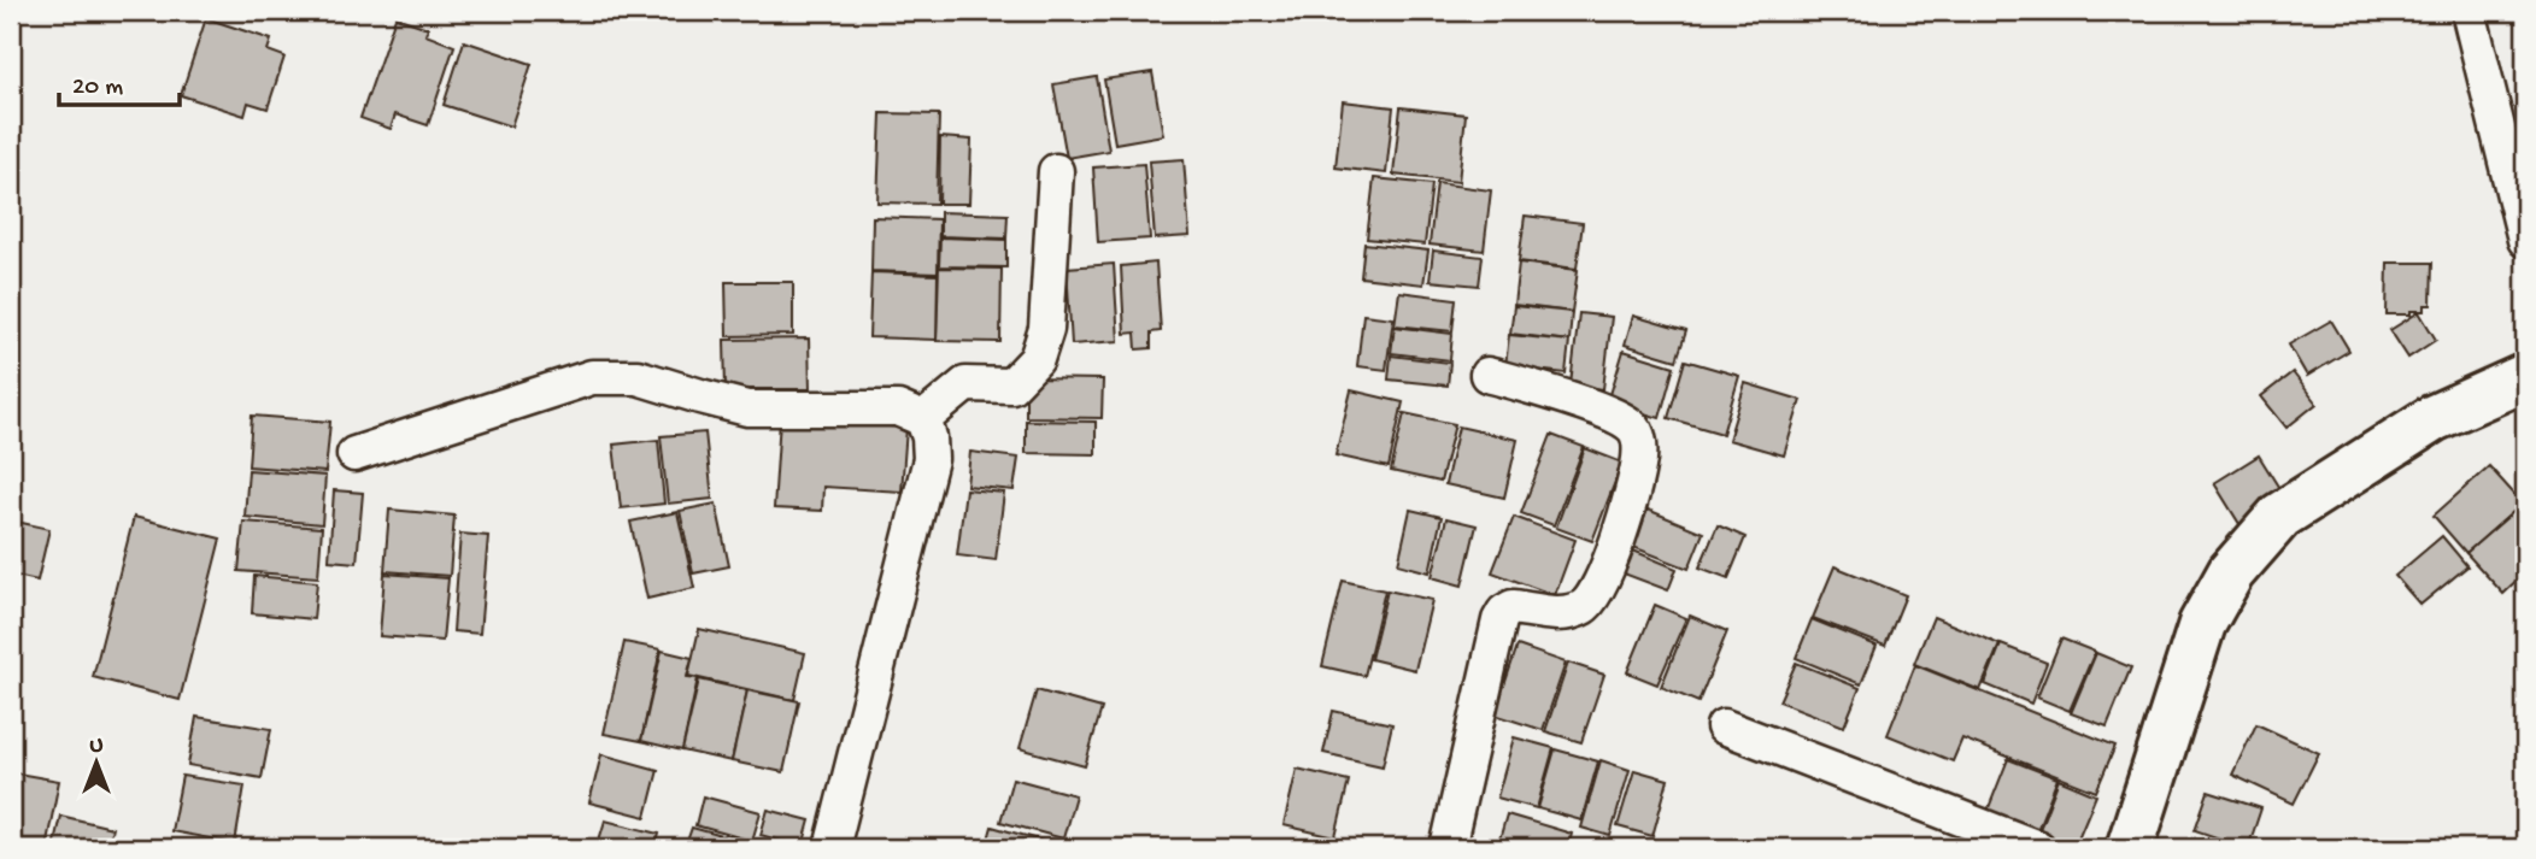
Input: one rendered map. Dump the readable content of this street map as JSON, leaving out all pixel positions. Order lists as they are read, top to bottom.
{
  "scale_bar": "20 m",
  "north": "top"
}
